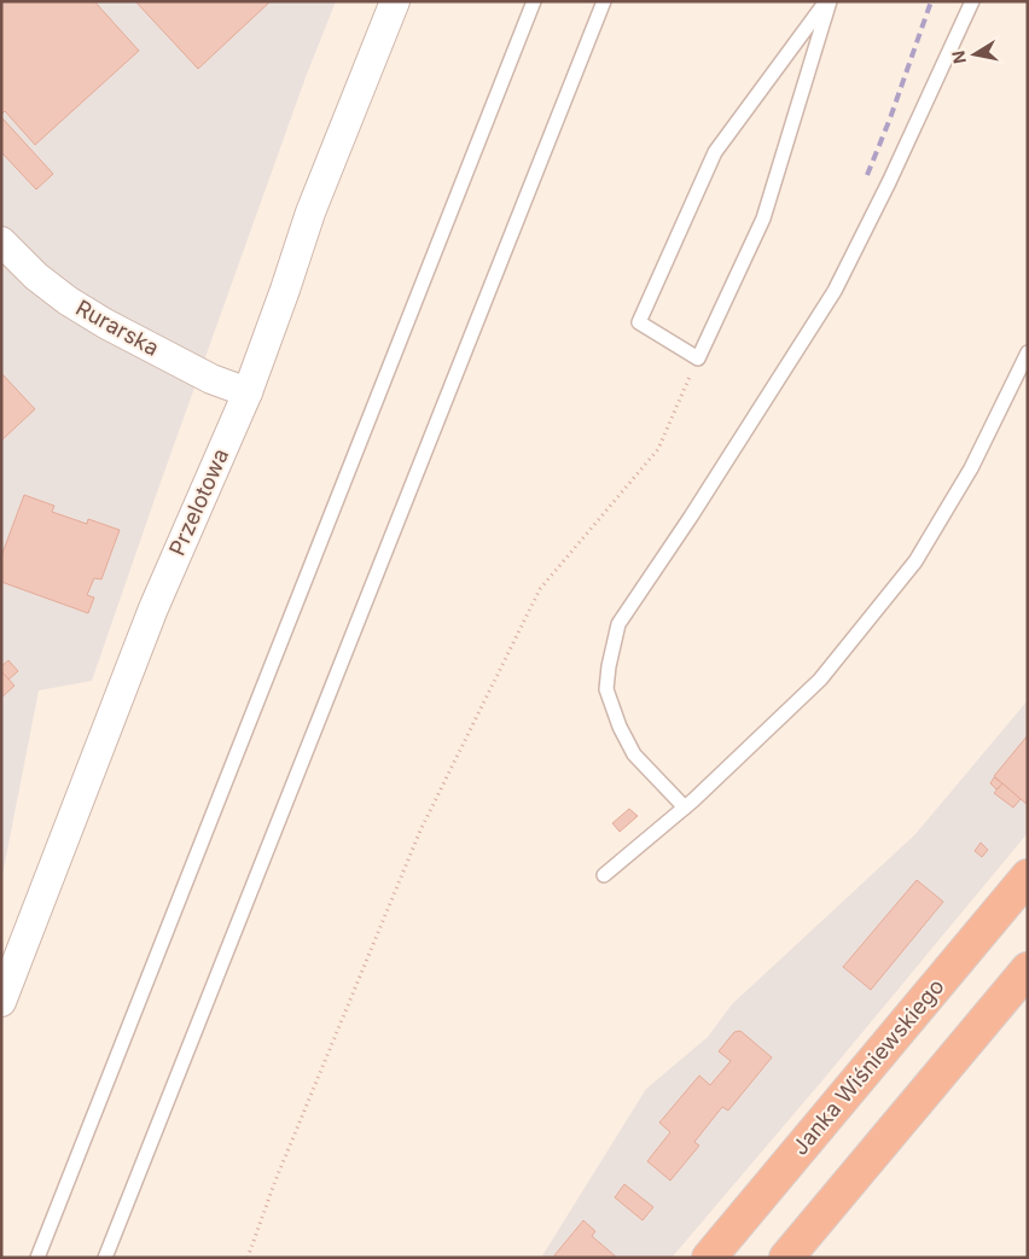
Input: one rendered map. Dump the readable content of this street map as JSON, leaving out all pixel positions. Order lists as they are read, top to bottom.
{
  "streets": {
    "highway": ["Janka Wiśniewskiego"],
    "street": ["Rurarska", "Przelotowa"]
  },
  "crossings": [
    ["Rurarska", "Przelotowa"]
  ],
  "north": "left"
}
